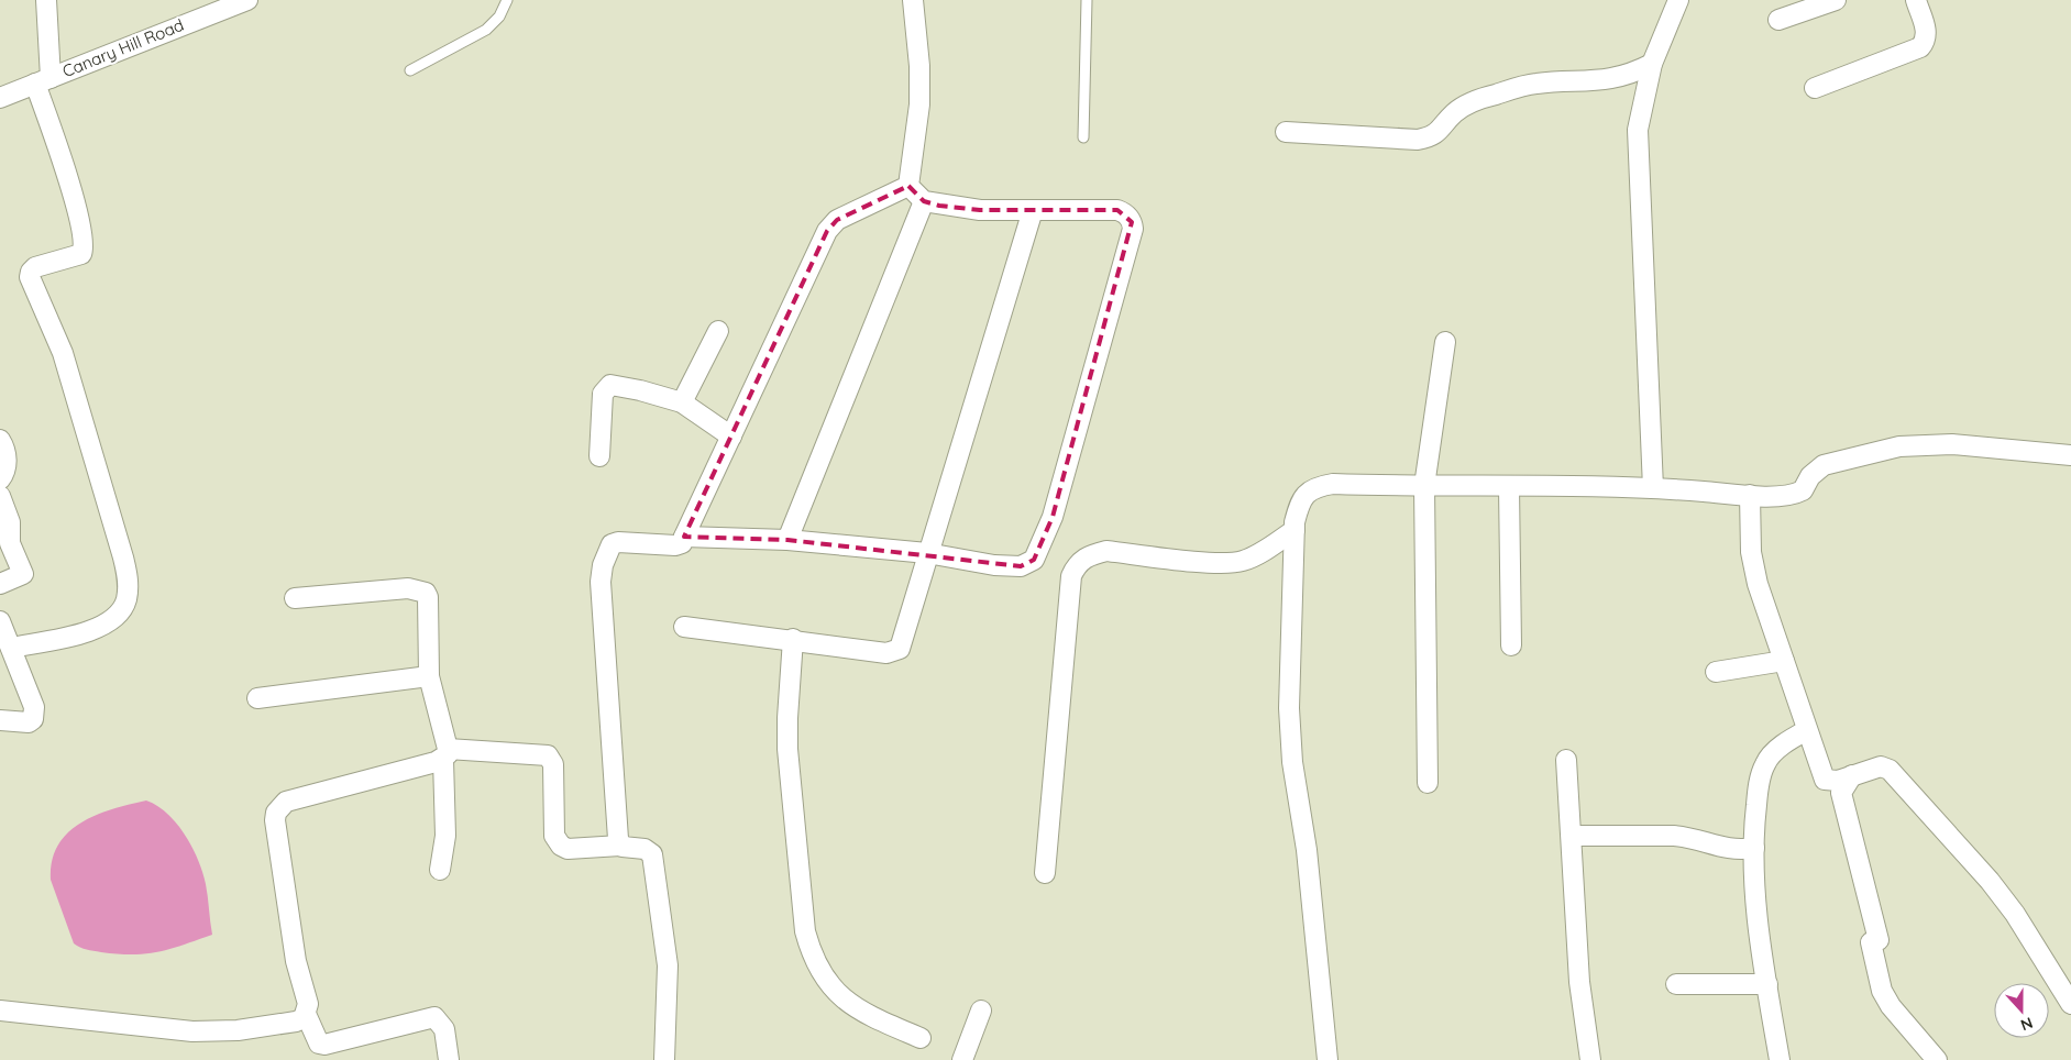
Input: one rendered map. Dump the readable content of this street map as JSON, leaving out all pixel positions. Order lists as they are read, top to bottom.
{
  "streets": {
    "street": ["Canary Hill Road"]
  },
  "north": "bottom"
}
